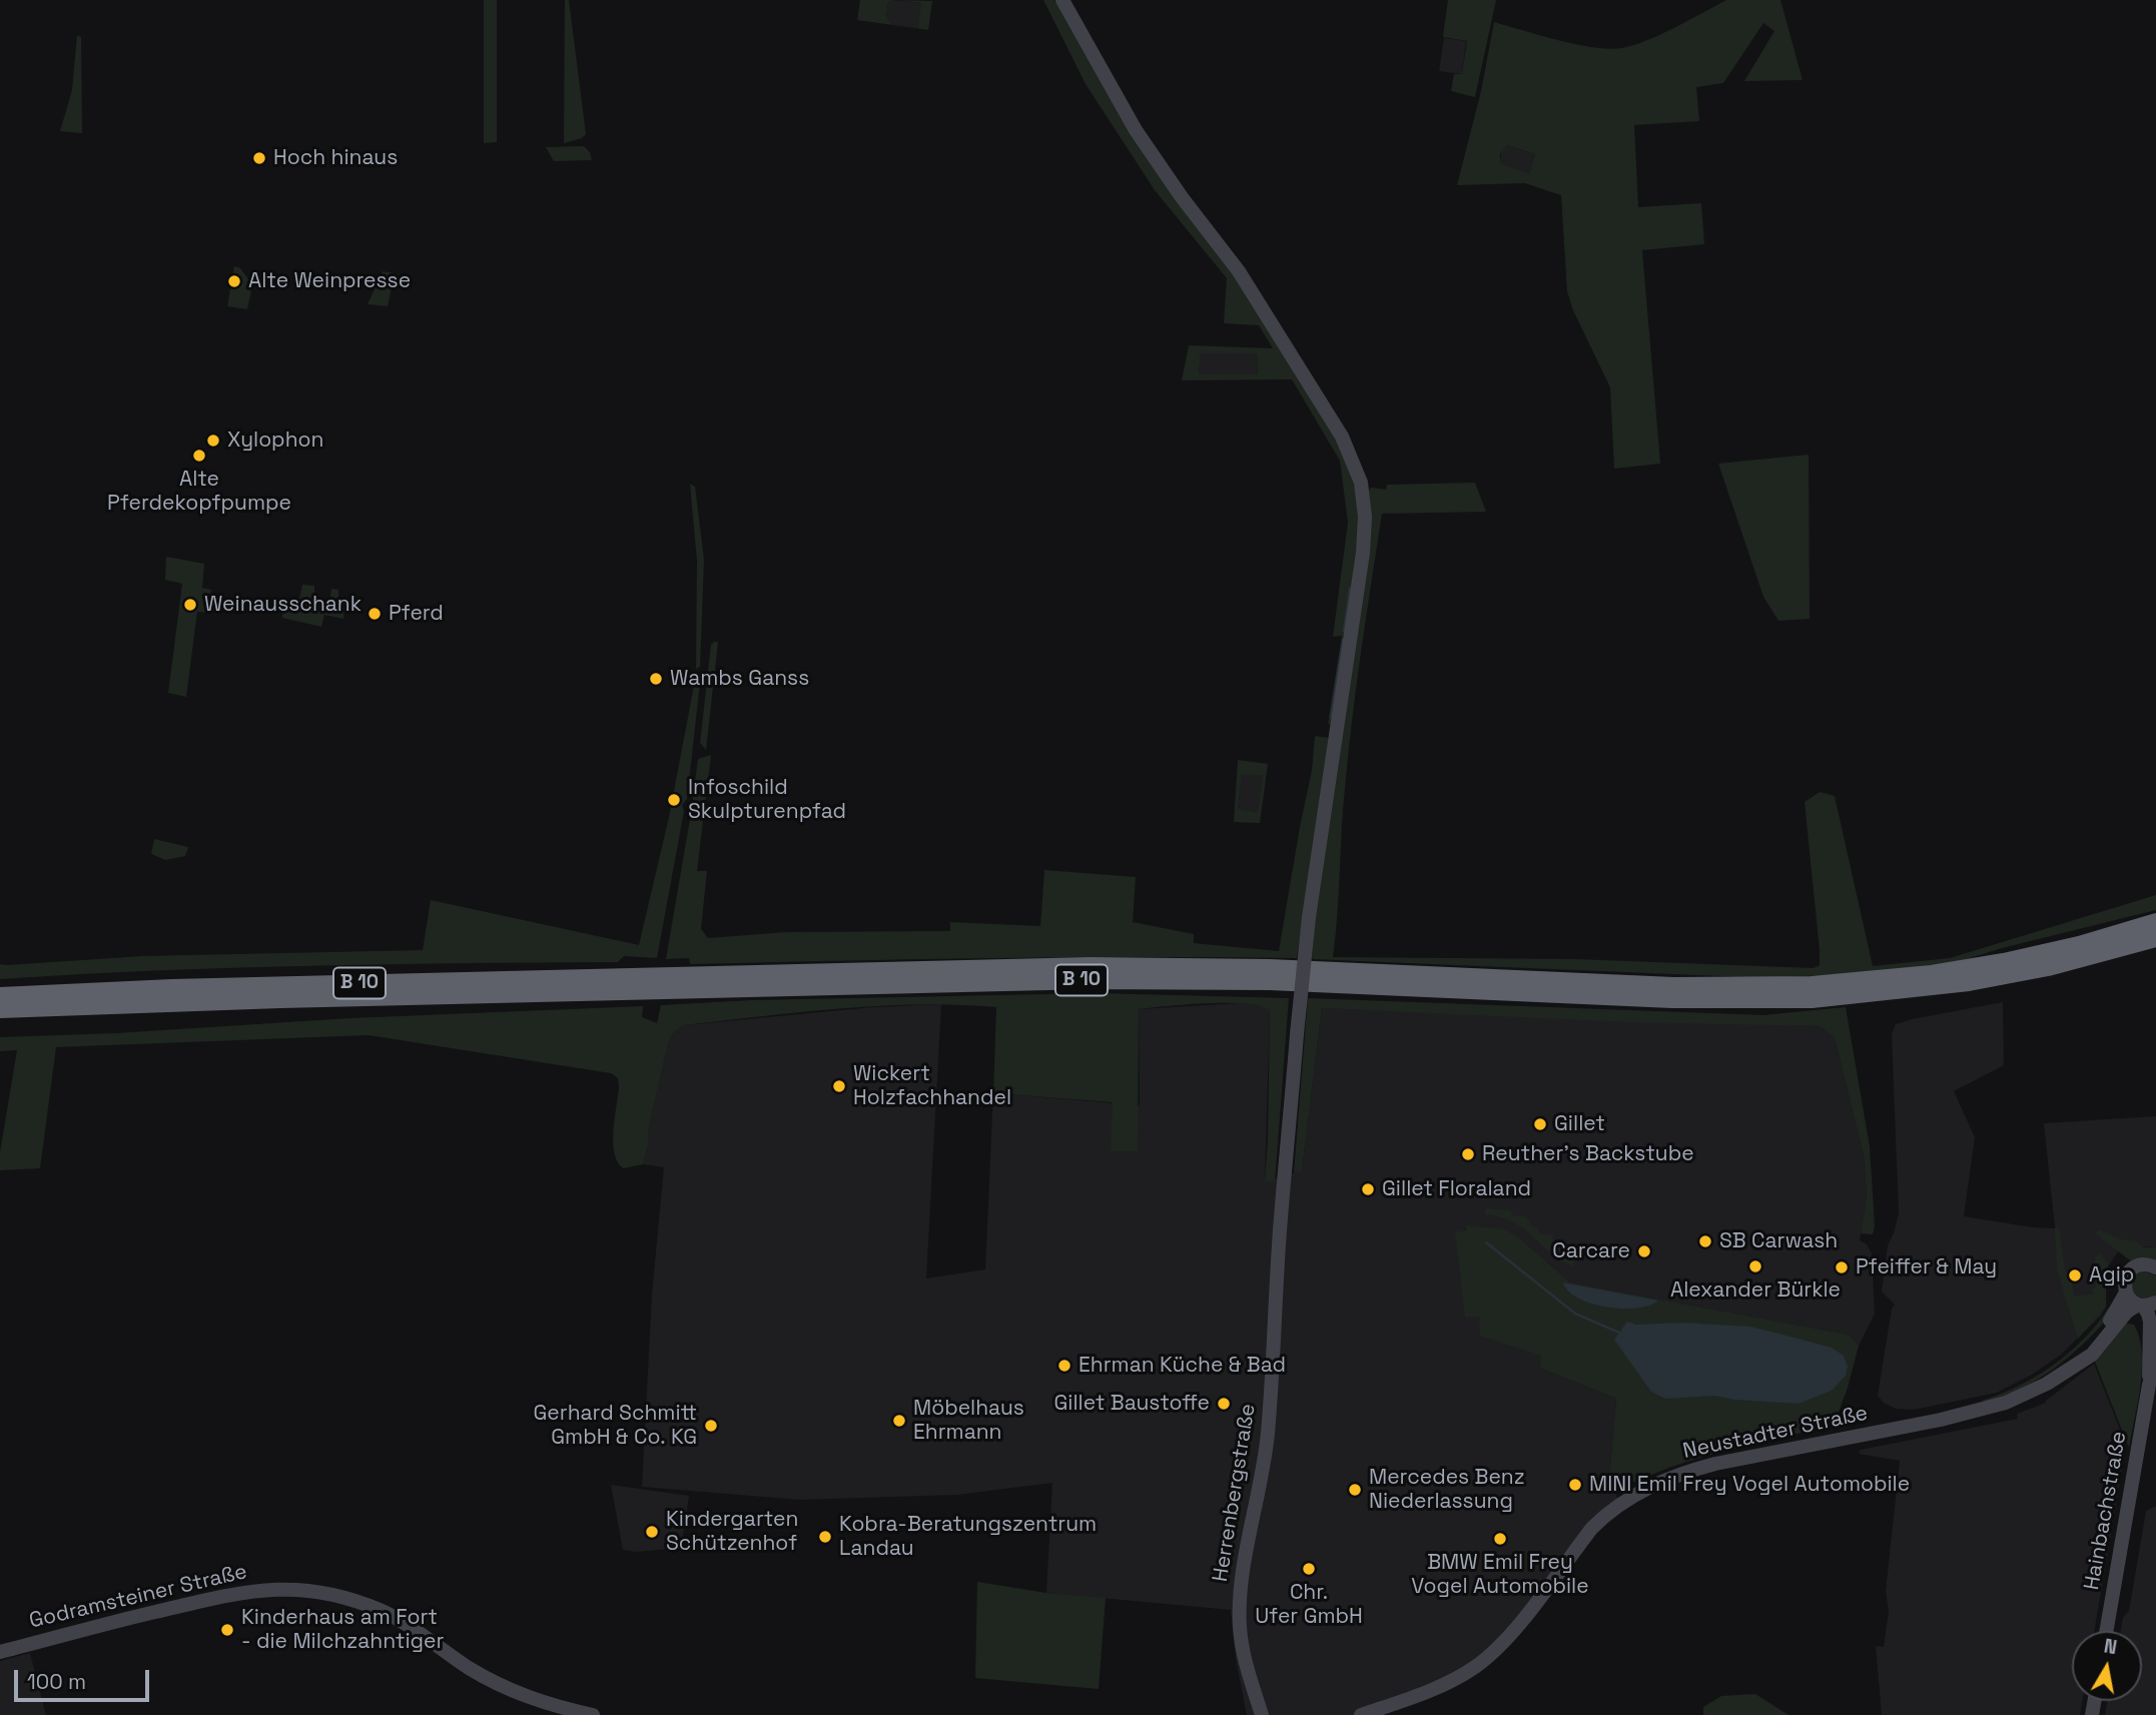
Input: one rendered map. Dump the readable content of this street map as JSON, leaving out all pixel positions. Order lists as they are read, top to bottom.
{
  "streets": {
    "highway": ["B 10"],
    "main road": [
      "Neustadter Straße",
      "Herrenbergstraße",
      "Hainbachstraße",
      "Godramsteiner Straße"
    ]
  },
  "crossings": [
    ["Neustadter Straße", "Hainbachstraße"]
  ],
  "places": [
    "Hoch hinaus",
    "Alte Weinpresse",
    "Xylophon",
    "Alte Pferdekopfpumpe",
    "Weinausschank",
    "Pferd",
    "Wambs Ganss",
    "Infoschild Skulpturenpfad",
    "Wickert Holzfachhandel",
    "Gillet",
    "Reuther's Backstube",
    "Gillet Floraland",
    "SB Carwash",
    "Carcare",
    "Alexander Bürkle",
    "Pfeiffer & May",
    "Agip",
    "Ehrman Küche & Bad",
    "Gillet Baustoffe",
    "Möbelhaus Ehrmann",
    "Gerhard Schmitt GmbH & Co. KG",
    "MINI Emil Frey Vogel Automobile",
    "Mercedes Benz Niederlassung",
    "Kindergarten Schützenhof",
    "Kobra-Beratungszentrum Landau",
    "BMW Emil Frey Vogel Automobile",
    "Chr. Ufer GmbH",
    "Kinderhaus am Fort - die Milchzahntiger"
  ],
  "scale_bar": "100 m",
  "north": "top"
}
